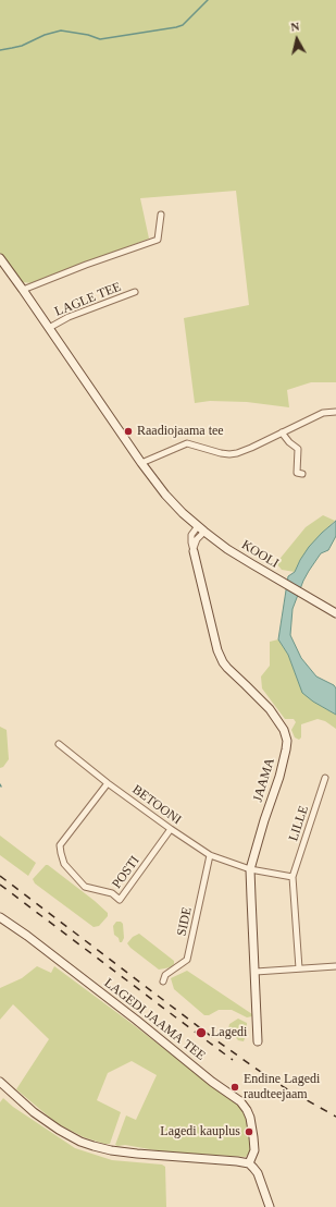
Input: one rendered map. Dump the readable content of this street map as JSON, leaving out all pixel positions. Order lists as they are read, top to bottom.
{
  "streets": {
    "street": [
      "LAGLE TEE",
      "KOOLI",
      "JAAMA",
      "BETOONI",
      "LILLE",
      "POSTI",
      "SIDE",
      "LAGEDI JAAMA TEE"
    ]
  },
  "crossings": [
    ["LAGLE TEE", "KOOLI"],
    ["KOOLI", "JAAMA"],
    ["JAAMA", "BETOONI"],
    ["BETOONI", "POSTI"],
    ["BETOONI", "SIDE"]
  ],
  "places": [
    "Raadiojaama tee",
    "Lagedi",
    "Endine Lagedi raudteejaam",
    "Lagedi kauplus"
  ],
  "north": "top"
}
